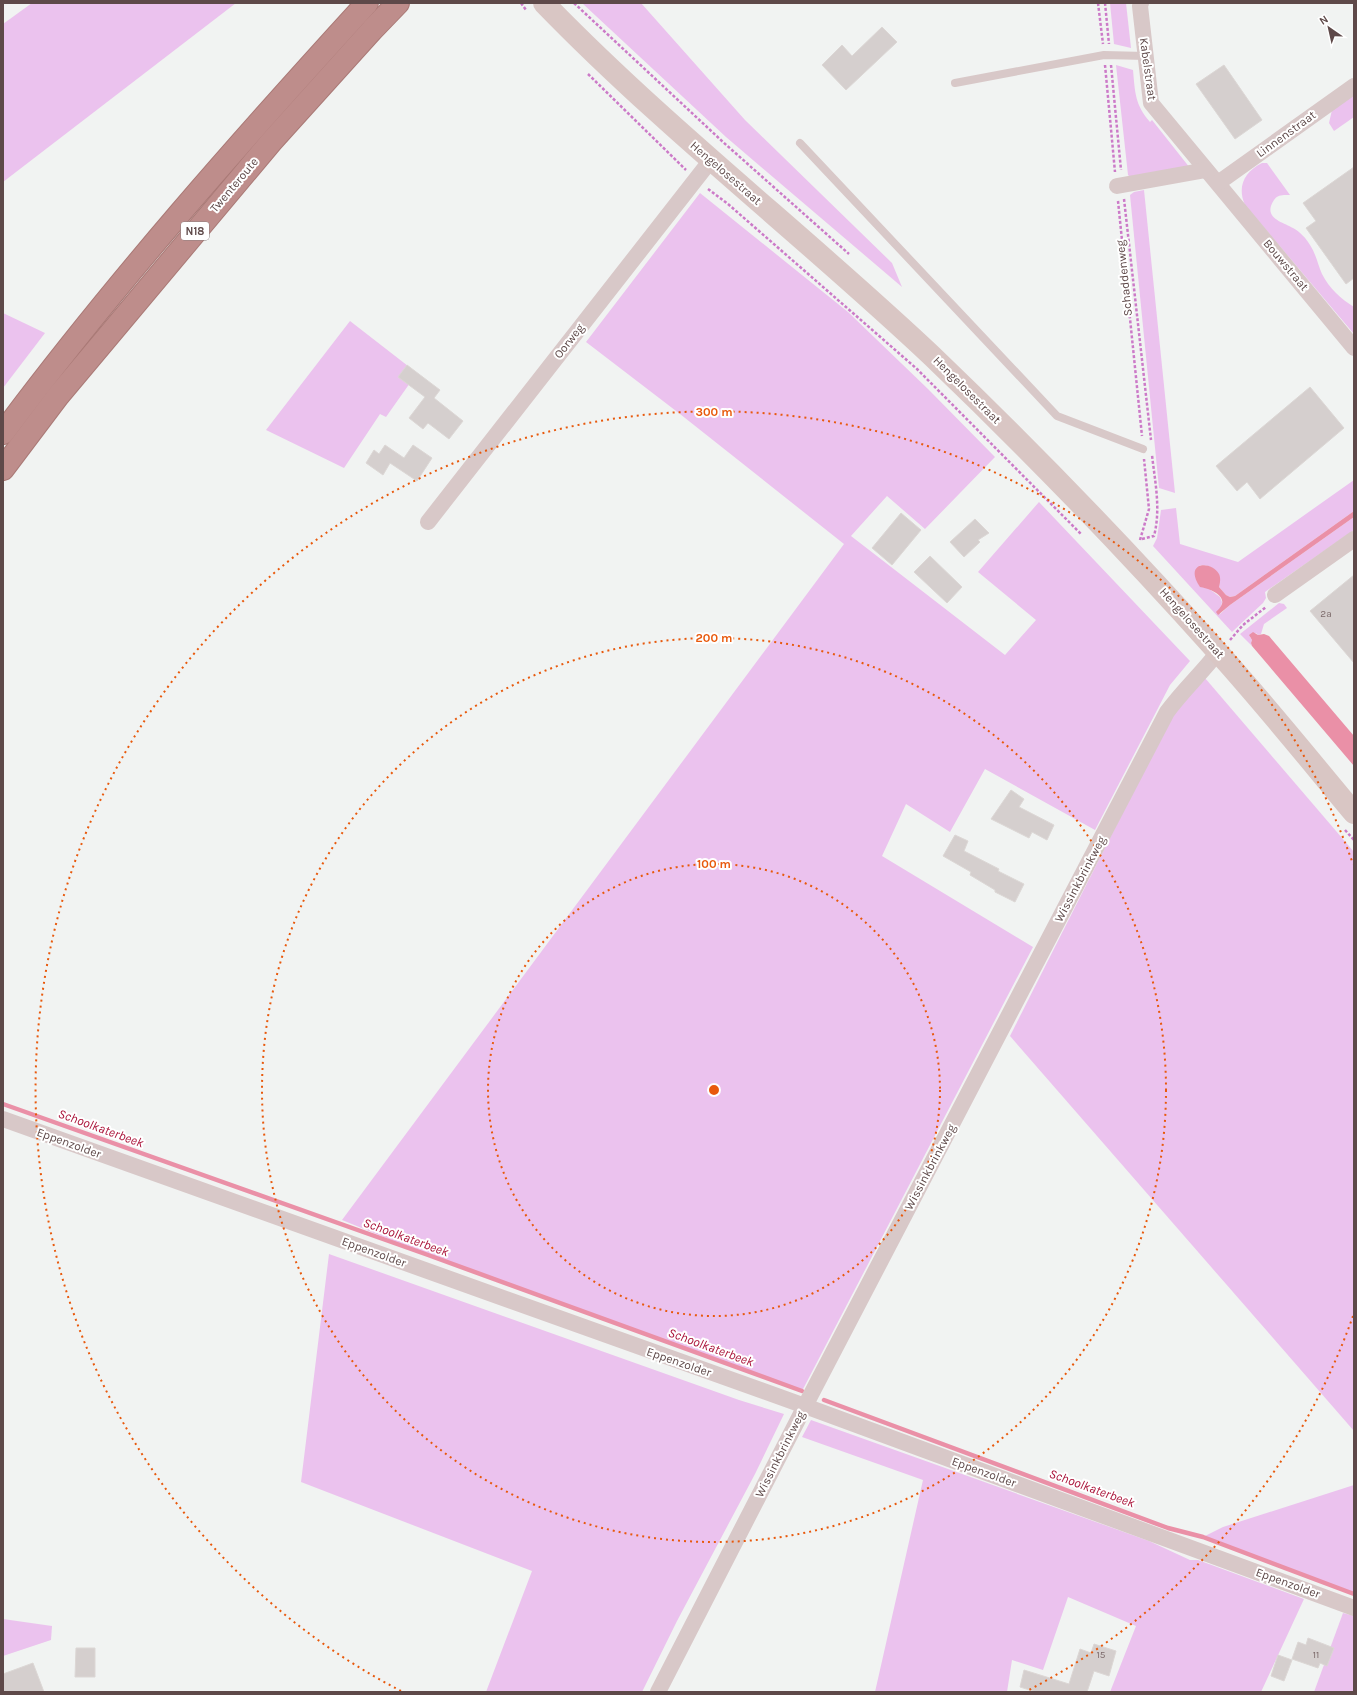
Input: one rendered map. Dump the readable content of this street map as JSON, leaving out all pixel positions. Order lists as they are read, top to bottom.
{
  "streets": {
    "highway": ["Twenteroute", "N18"],
    "main road": ["Hengelosestraat"],
    "street": [
      "Kabelstraat",
      "Linnenstraat",
      "Bouwstraat",
      "Oorweg",
      "Wissinkbrinkweg",
      "Eppenzolder"
    ],
    "path": ["Schaddenweg"]
  },
  "crossings": [
    ["Kabelstraat", "Linnenstraat"],
    ["Kabelstraat", "Bouwstraat"],
    ["Linnenstraat", "Bouwstraat"],
    ["Hengelosestraat", "Schaddenweg"],
    ["Hengelosestraat", "Oorweg"],
    ["Hengelosestraat", "Wissinkbrinkweg"],
    ["Wissinkbrinkweg", "Eppenzolder"]
  ],
  "water": ["Schoolkaterbeek"],
  "house_numbers": ["2a", "15", "11"],
  "north": "top left",
  "rings": ["300 m", "200 m", "100 m"]
}
